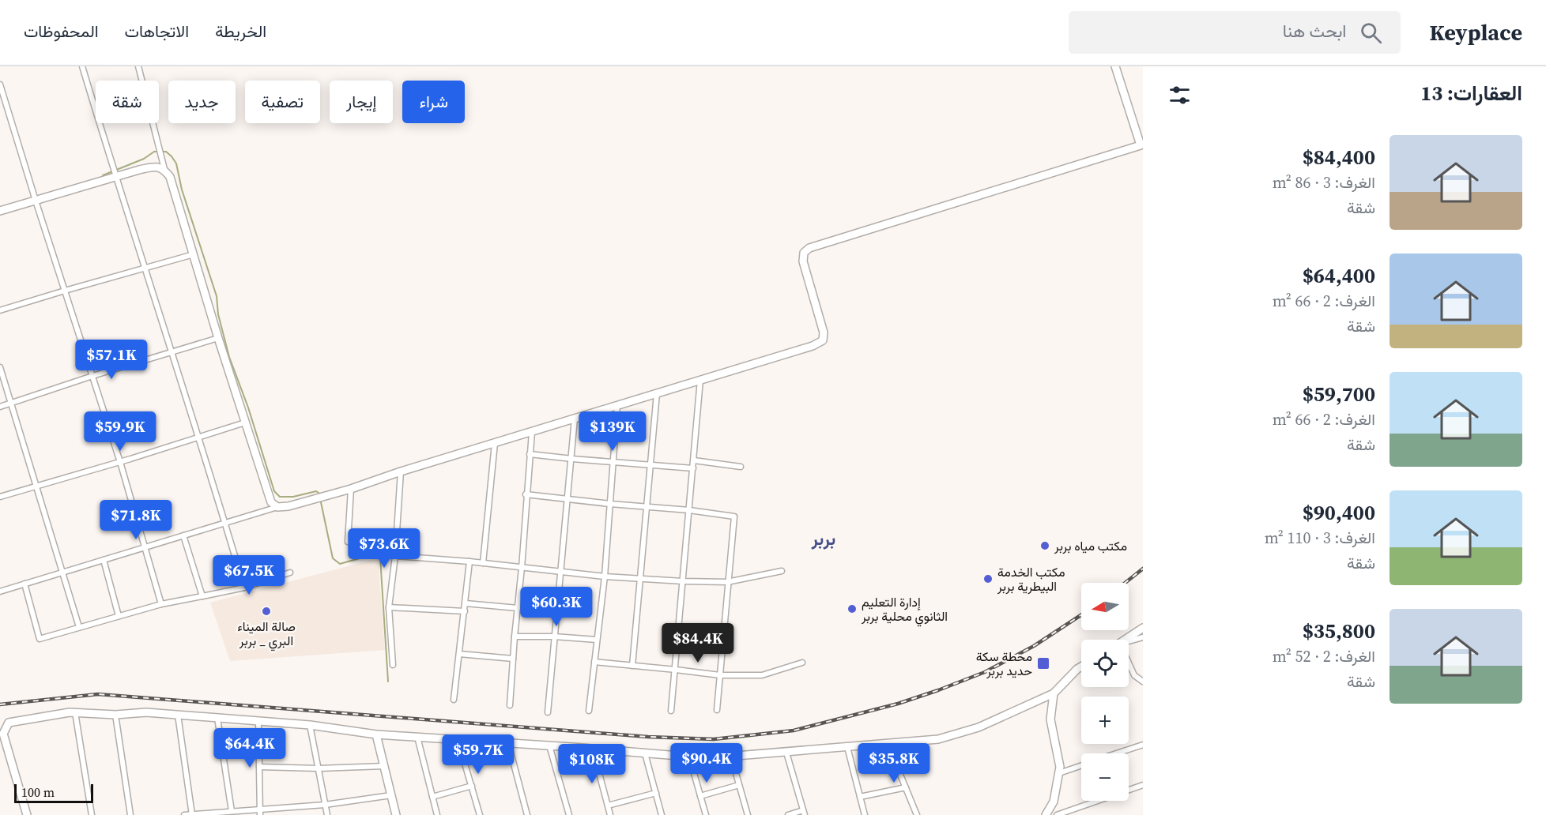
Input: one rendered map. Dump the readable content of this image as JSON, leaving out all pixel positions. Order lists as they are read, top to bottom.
{
  "districts": ["بربر"],
  "places": {
    "other": [
      "مكتب مياه بربر",
      "مكتب الخدمة البيطرية بربر",
      "إدارة التعليم الثانوي محلية بربر",
      "صالة الميناء البري _ بربر"
    ],
    "transit": ["محطة سكة حديد بربر"]
  },
  "scale_bar": "100 m",
  "north": "left",
  "page": {
    "header": "Keyplace",
    "search": "ابحث هنا",
    "nav": ["الخريطة", "الاتجاهات", "المحفوظات"],
    "heading": "العقارات: 13",
    "chip": [
      "شراء",
      "إيجار",
      "تصفية",
      "جديد",
      "شقة"
    ],
    "list": [
      {
        "name": "$84,400",
        "note": "الغرف: 3 · 86 m² · شقة"
      },
      {
        "name": "$64,400",
        "note": "الغرف: 2 · 66 m² · شقة"
      },
      {
        "name": "$59,700",
        "note": "الغرف: 2 · 66 m² · شقة"
      },
      {
        "name": "$90,400",
        "note": "الغرف: 3 · 110 m² · شقة"
      },
      {
        "name": "$35,800",
        "note": "الغرف: 2 · 52 m² · شقة"
      }
    ],
    "price": [
      "$57.1K",
      "$59.9K",
      "$139K",
      "$71.8K",
      "$73.6K",
      "$67.5K",
      "$60.3K",
      "$84.4K",
      "$64.4K",
      "$59.7K",
      "$90.4K",
      "$35.8K",
      "$108K"
    ],
    "map_buttons": ["+", "−"],
    "scale": "100 m"
  }
}
